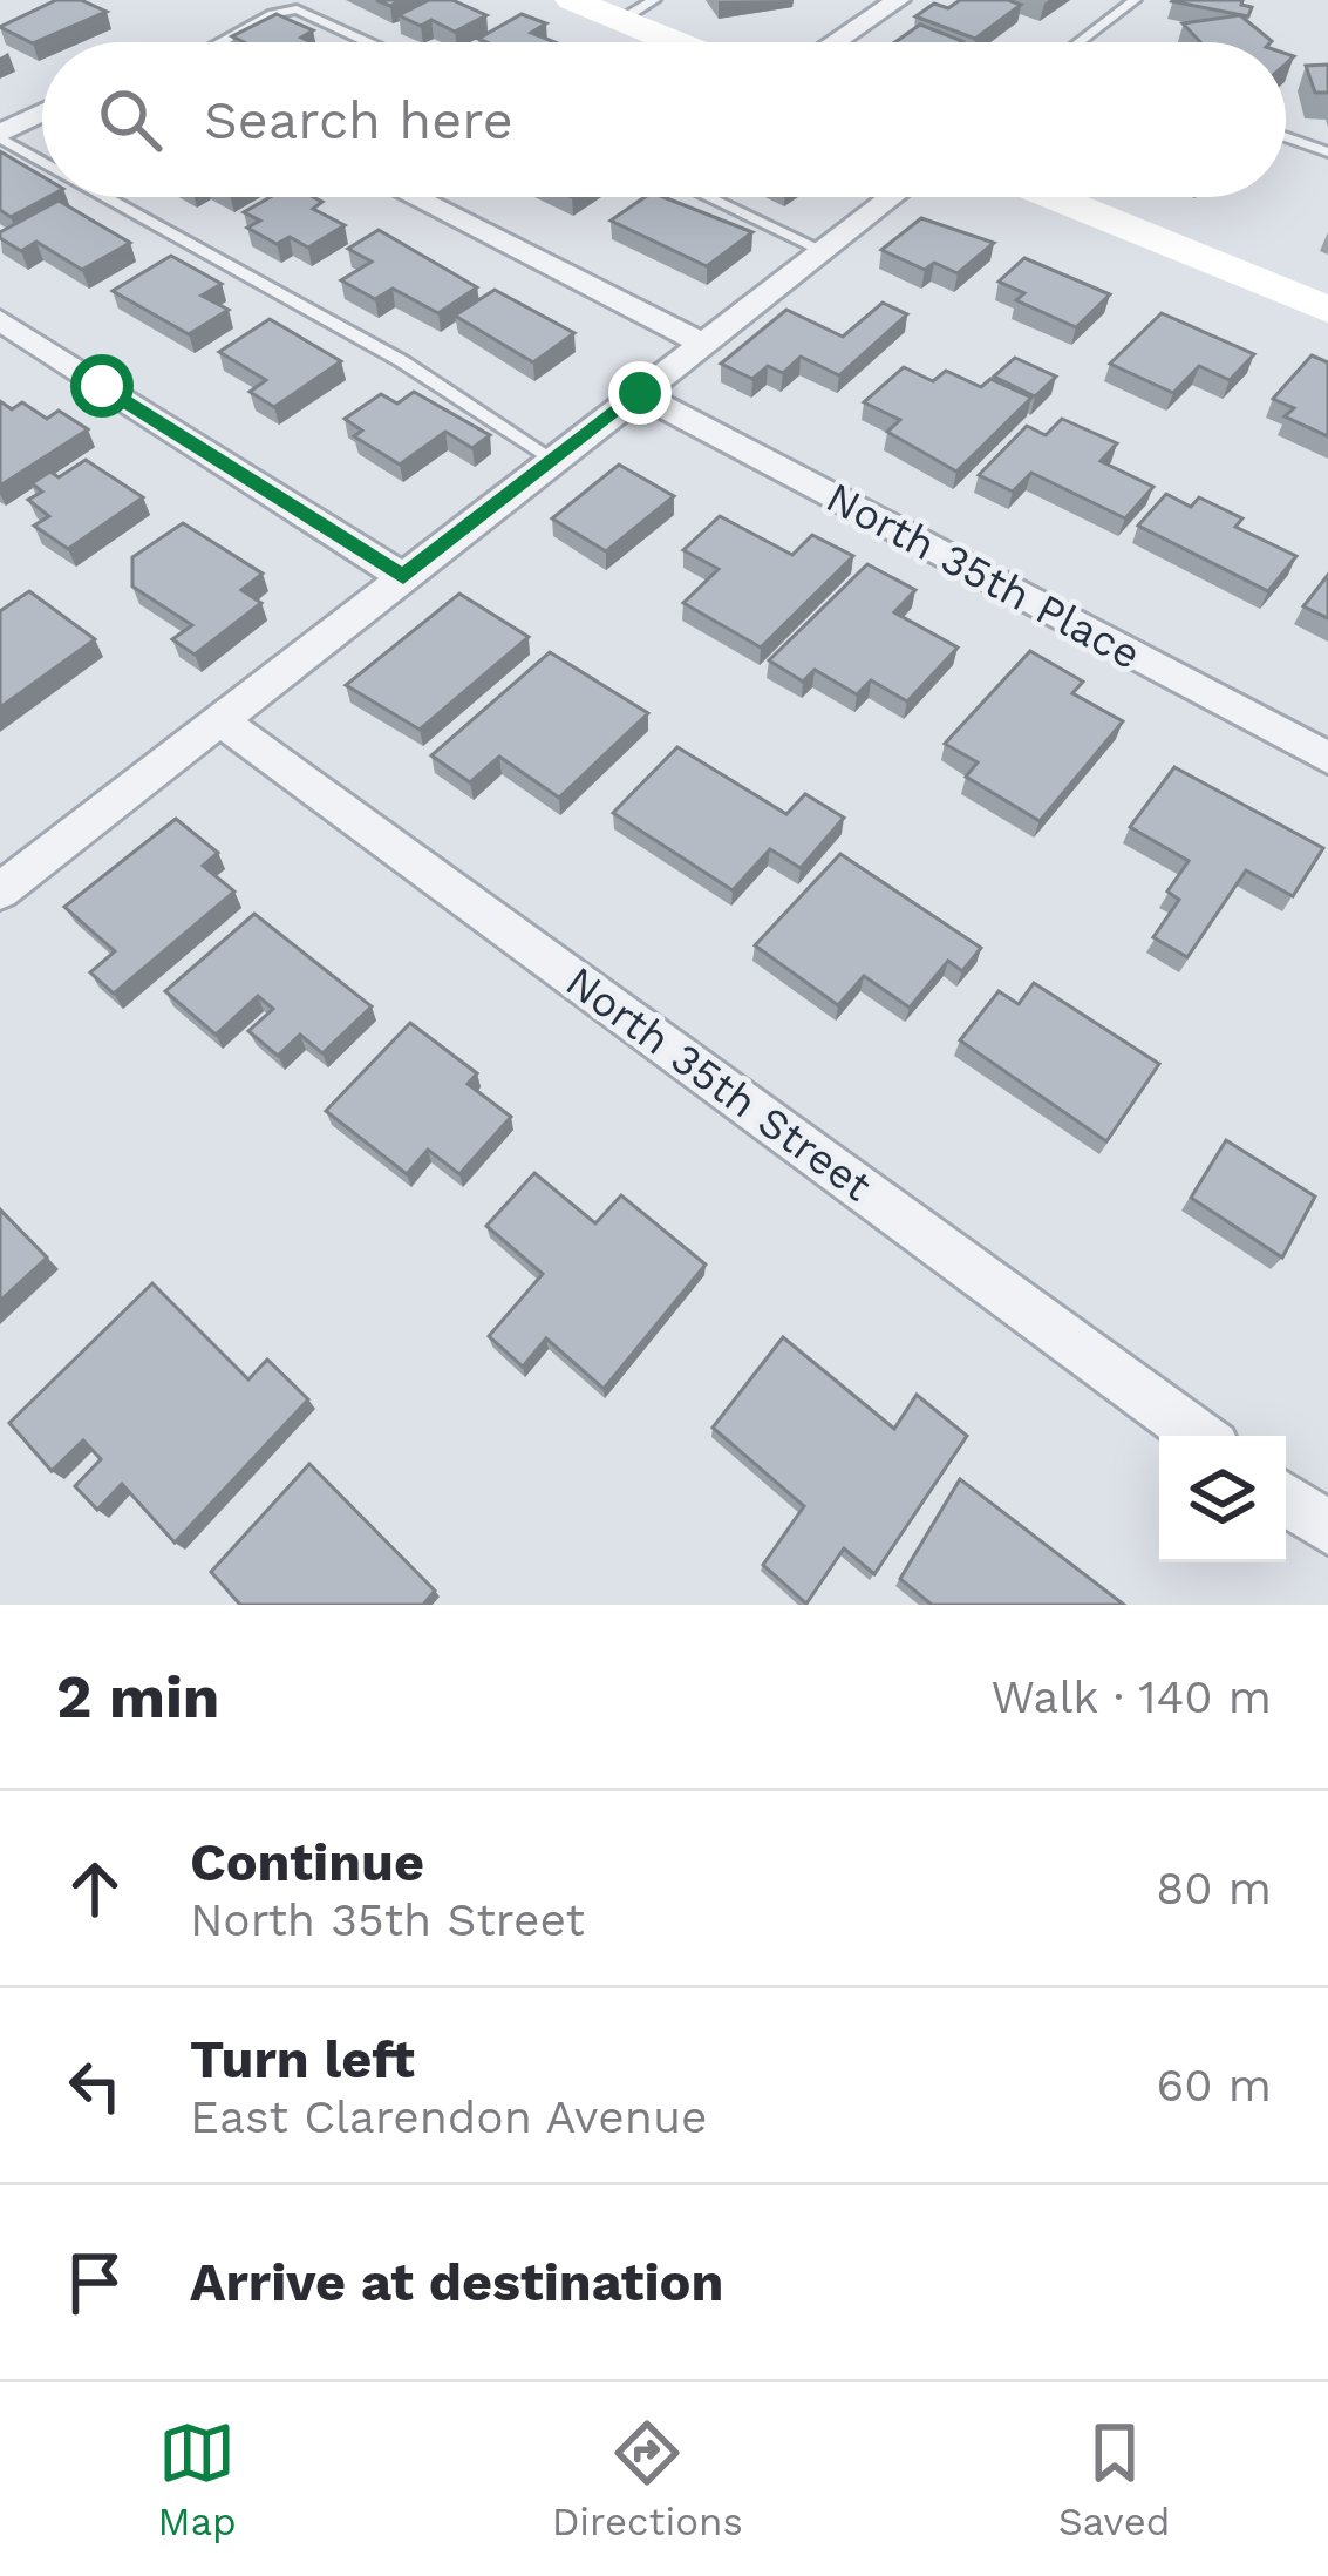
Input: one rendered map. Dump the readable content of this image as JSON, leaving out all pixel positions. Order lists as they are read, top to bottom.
{
  "streets": {
    "street": ["North 35th Place", "North 35th Street"]
  },
  "page": {
    "search": "Search here",
    "heading": ["2 min", "Walk · 140 m"],
    "list": [
      ["Continue", "North 35th Street", "80 m"],
      ["Turn left", "East Clarendon Avenue", "60 m"],
      "Arrive at destination"
    ],
    "nav": ["Map", "Directions", "Saved"]
  }
}
